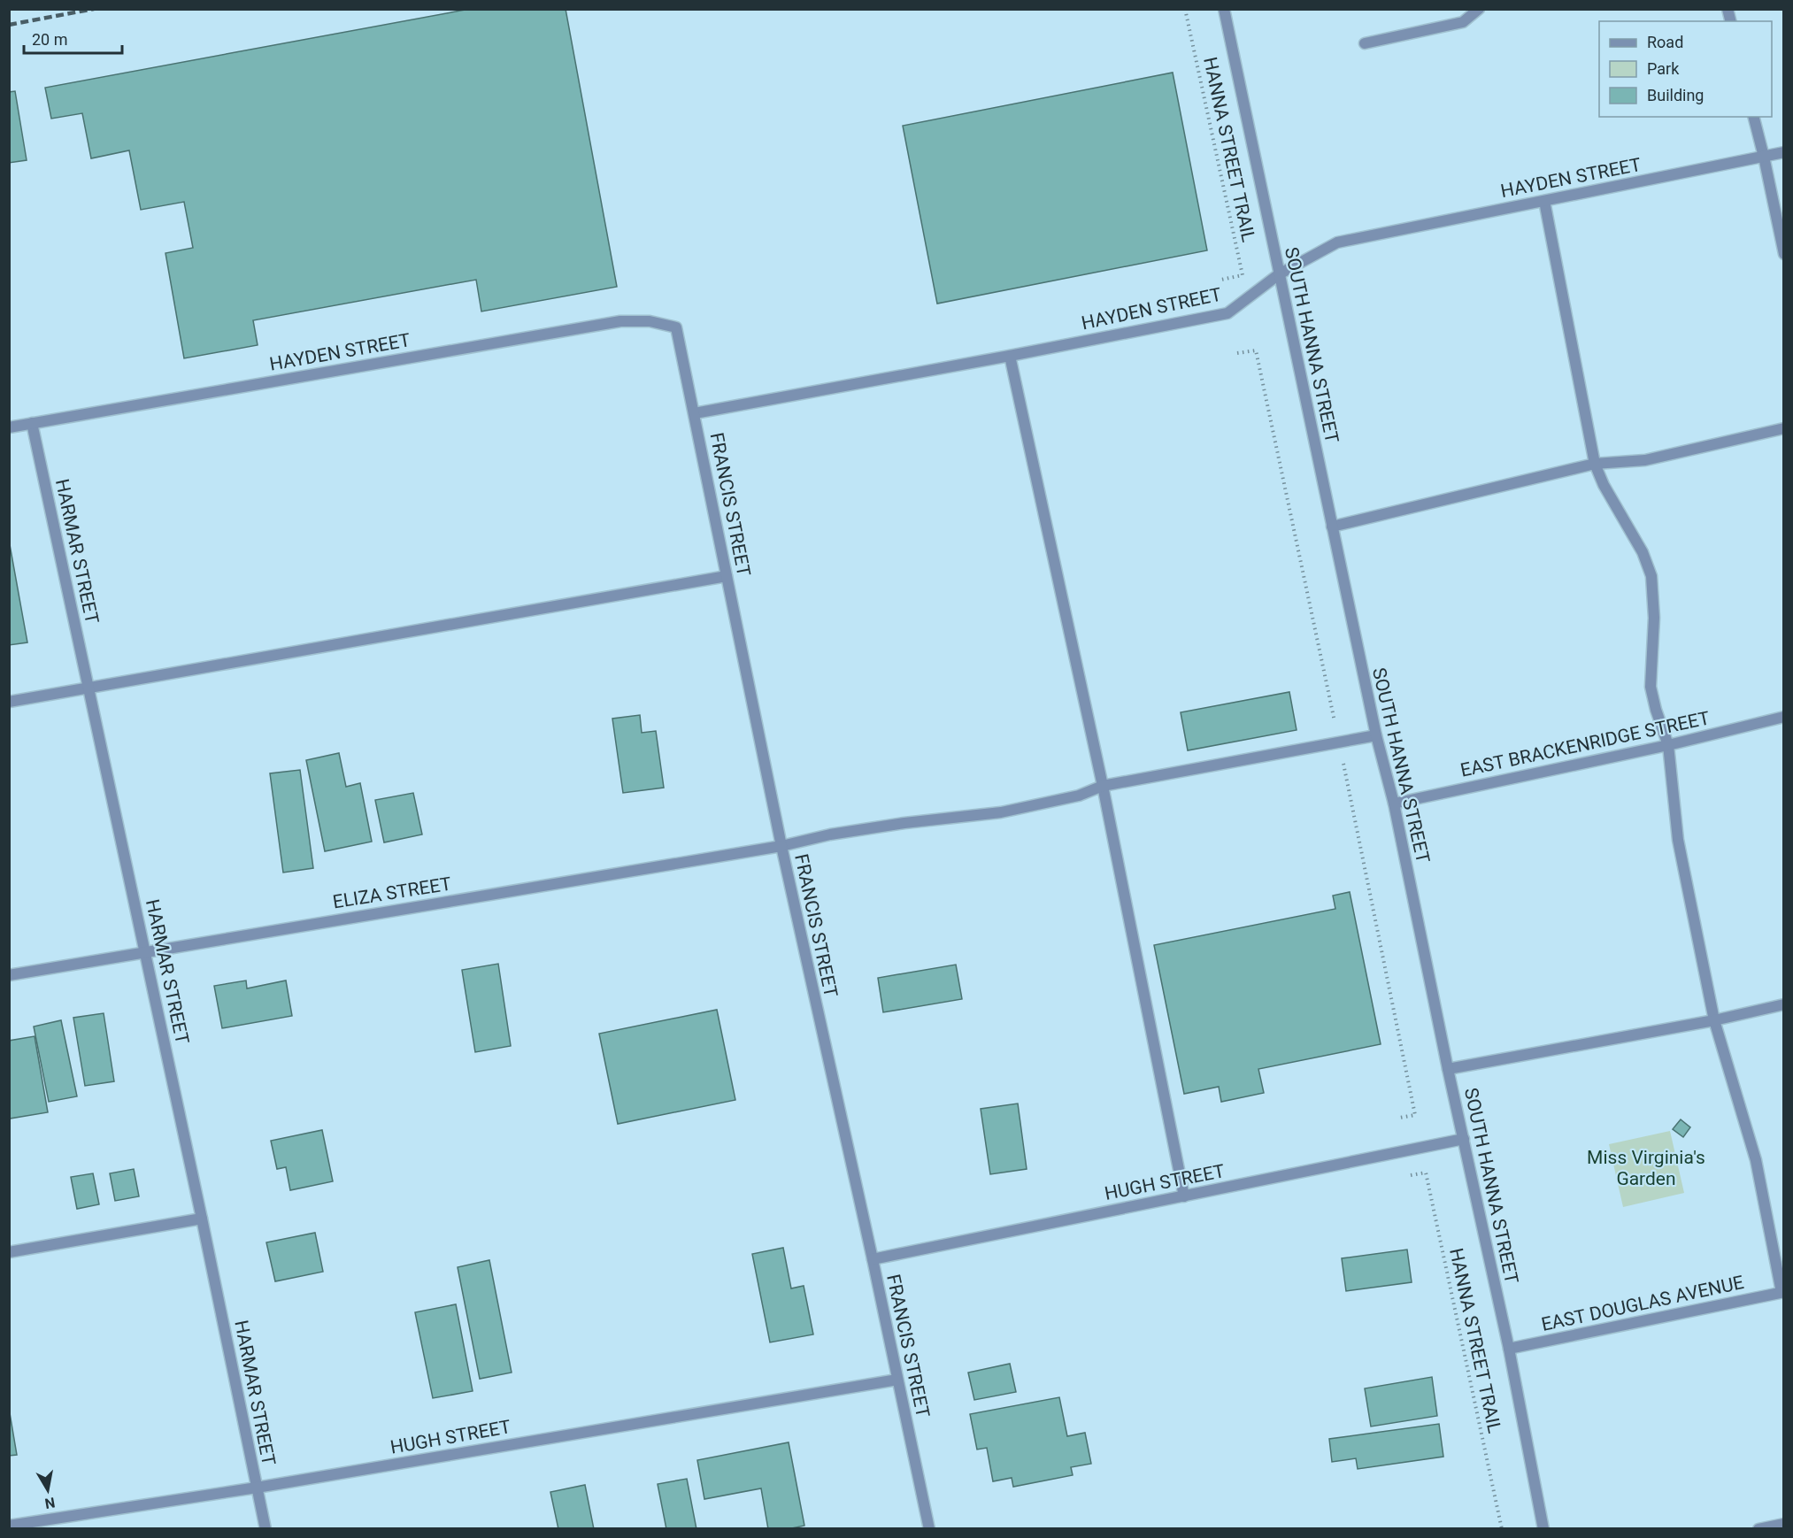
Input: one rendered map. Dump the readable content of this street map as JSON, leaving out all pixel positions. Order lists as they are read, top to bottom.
{
  "streets": {
    "street": [
      "HAYDEN STREET",
      "SOUTH HANNA STREET",
      "FRANCIS STREET",
      "HARMAR STREET",
      "EAST BRACKENRIDGE STREET",
      "ELIZA STREET",
      "HUGH STREET",
      "EAST DOUGLAS AVENUE"
    ],
    "path": ["HANNA STREET TRAIL"]
  },
  "crossings": [
    ["HAYDEN STREET", "SOUTH HANNA STREET"],
    ["HAYDEN STREET", "FRANCIS STREET"],
    ["HAYDEN STREET", "HARMAR STREET"],
    ["SOUTH HANNA STREET", "EAST BRACKENRIDGE STREET"],
    ["SOUTH HANNA STREET", "ELIZA STREET"],
    ["SOUTH HANNA STREET", "HUGH STREET"],
    ["SOUTH HANNA STREET", "EAST DOUGLAS AVENUE"],
    ["FRANCIS STREET", "ELIZA STREET"],
    ["FRANCIS STREET", "HUGH STREET"],
    ["HARMAR STREET", "ELIZA STREET"],
    ["HARMAR STREET", "HUGH STREET"]
  ],
  "parks": ["Miss Virginia's Garden"],
  "legend": ["Road", "Park", "Building"],
  "scale_bar": "20 m",
  "north": "bottom"
}
